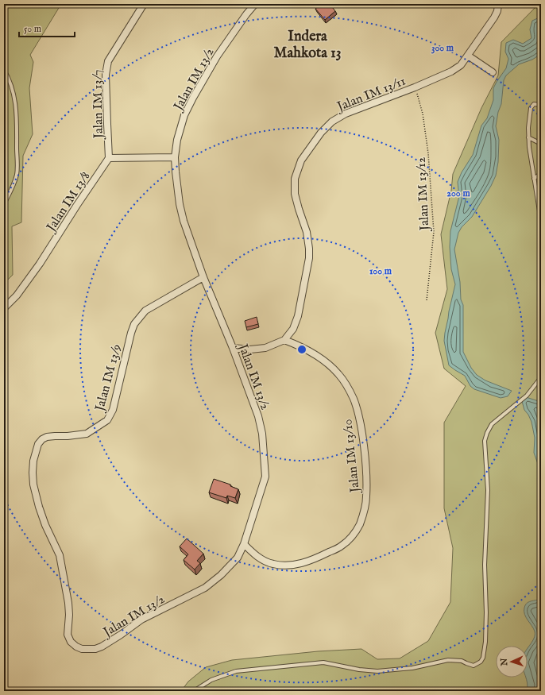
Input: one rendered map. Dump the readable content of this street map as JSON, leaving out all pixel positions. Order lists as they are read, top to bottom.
{
  "streets": {
    "street": [
      "Jalan IM 13/2",
      "Jalan IM 13/11",
      "Jalan IM 13/7",
      "Jalan IM 13/8",
      "Jalan IM 13/9",
      "Jalan IM 13/10"
    ],
    "path": ["Jalan IM 13/12"]
  },
  "crossings": [
    ["Jalan IM 13/2", "Jalan IM 13/9"],
    ["Jalan IM 13/2", "Jalan IM 13/10"],
    ["Jalan IM 13/11", "Jalan IM 13/12"],
    ["Jalan IM 13/11", "Jalan IM 13/10"],
    ["Jalan IM 13/7", "Jalan IM 13/8"]
  ],
  "districts": ["Indera Mahkota 13"],
  "scale_bar": "50 m",
  "north": "left",
  "rings": ["300 m", "200 m", "100 m"]
}
